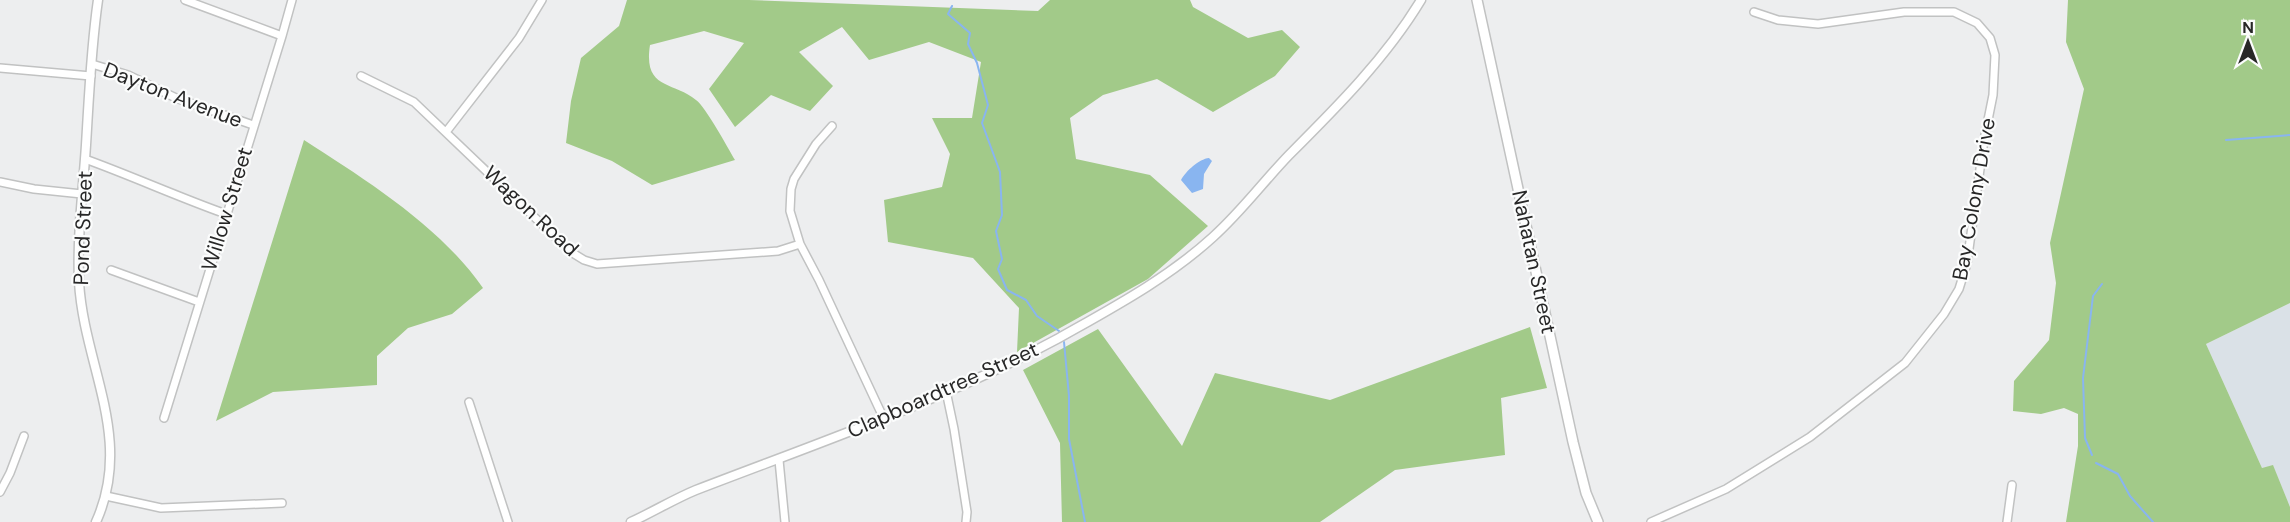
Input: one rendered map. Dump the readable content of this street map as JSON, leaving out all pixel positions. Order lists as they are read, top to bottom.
{
  "streets": {
    "main road": ["Nahatan Street"],
    "street": [
      "Dayton Avenue",
      "Bay Colony Drive",
      "Willow Street",
      "Wagon Road",
      "Pond Street",
      "Clapboardtree Street"
    ]
  },
  "crossings": [
    ["Dayton Avenue", "Willow Street"],
    ["Dayton Avenue", "Pond Street"]
  ],
  "north": "top"
}
